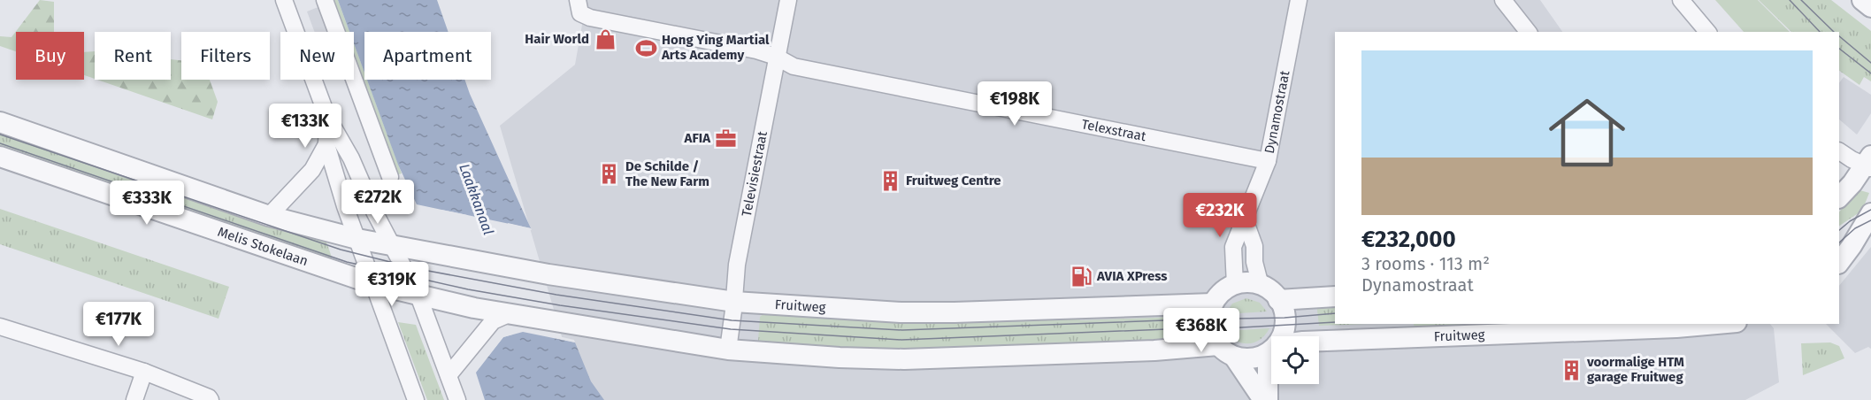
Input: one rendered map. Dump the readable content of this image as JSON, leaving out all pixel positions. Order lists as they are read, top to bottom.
{
  "streets": {
    "street": [
      "Dynamostraat",
      "Telexstraat",
      "Televisiestraat",
      "Melis Stokelaan",
      "Fruitweg"
    ]
  },
  "crossings": [
    ["Dynamostraat", "Telexstraat"],
    ["Telexstraat", "Televisiestraat"],
    ["Televisiestraat", "Fruitweg"]
  ],
  "water": ["Laakkanaal"],
  "places": {
    "shop": ["Hair World"],
    "sports": ["Hong Ying Martial Arts Academy"],
    "office": ["AFIA"],
    "building": ["De Schilde / The New Farm", "Fruitweg Centre", "voormalige HTM garage Fruitweg"],
    "fuel station": ["AVIA XPress"]
  },
  "page": {
    "chip": [
      "Buy",
      "Rent",
      "Filters",
      "New",
      "Apartment"
    ],
    "list": [
      {
        "name": "€232,000",
        "note": "3 rooms · 113 m² · Dynamostraat"
      }
    ],
    "price": [
      "€198K",
      "€133K",
      "€272K",
      "€333K",
      "€232K",
      "€319K",
      "€177K",
      "€368K"
    ]
  }
}
